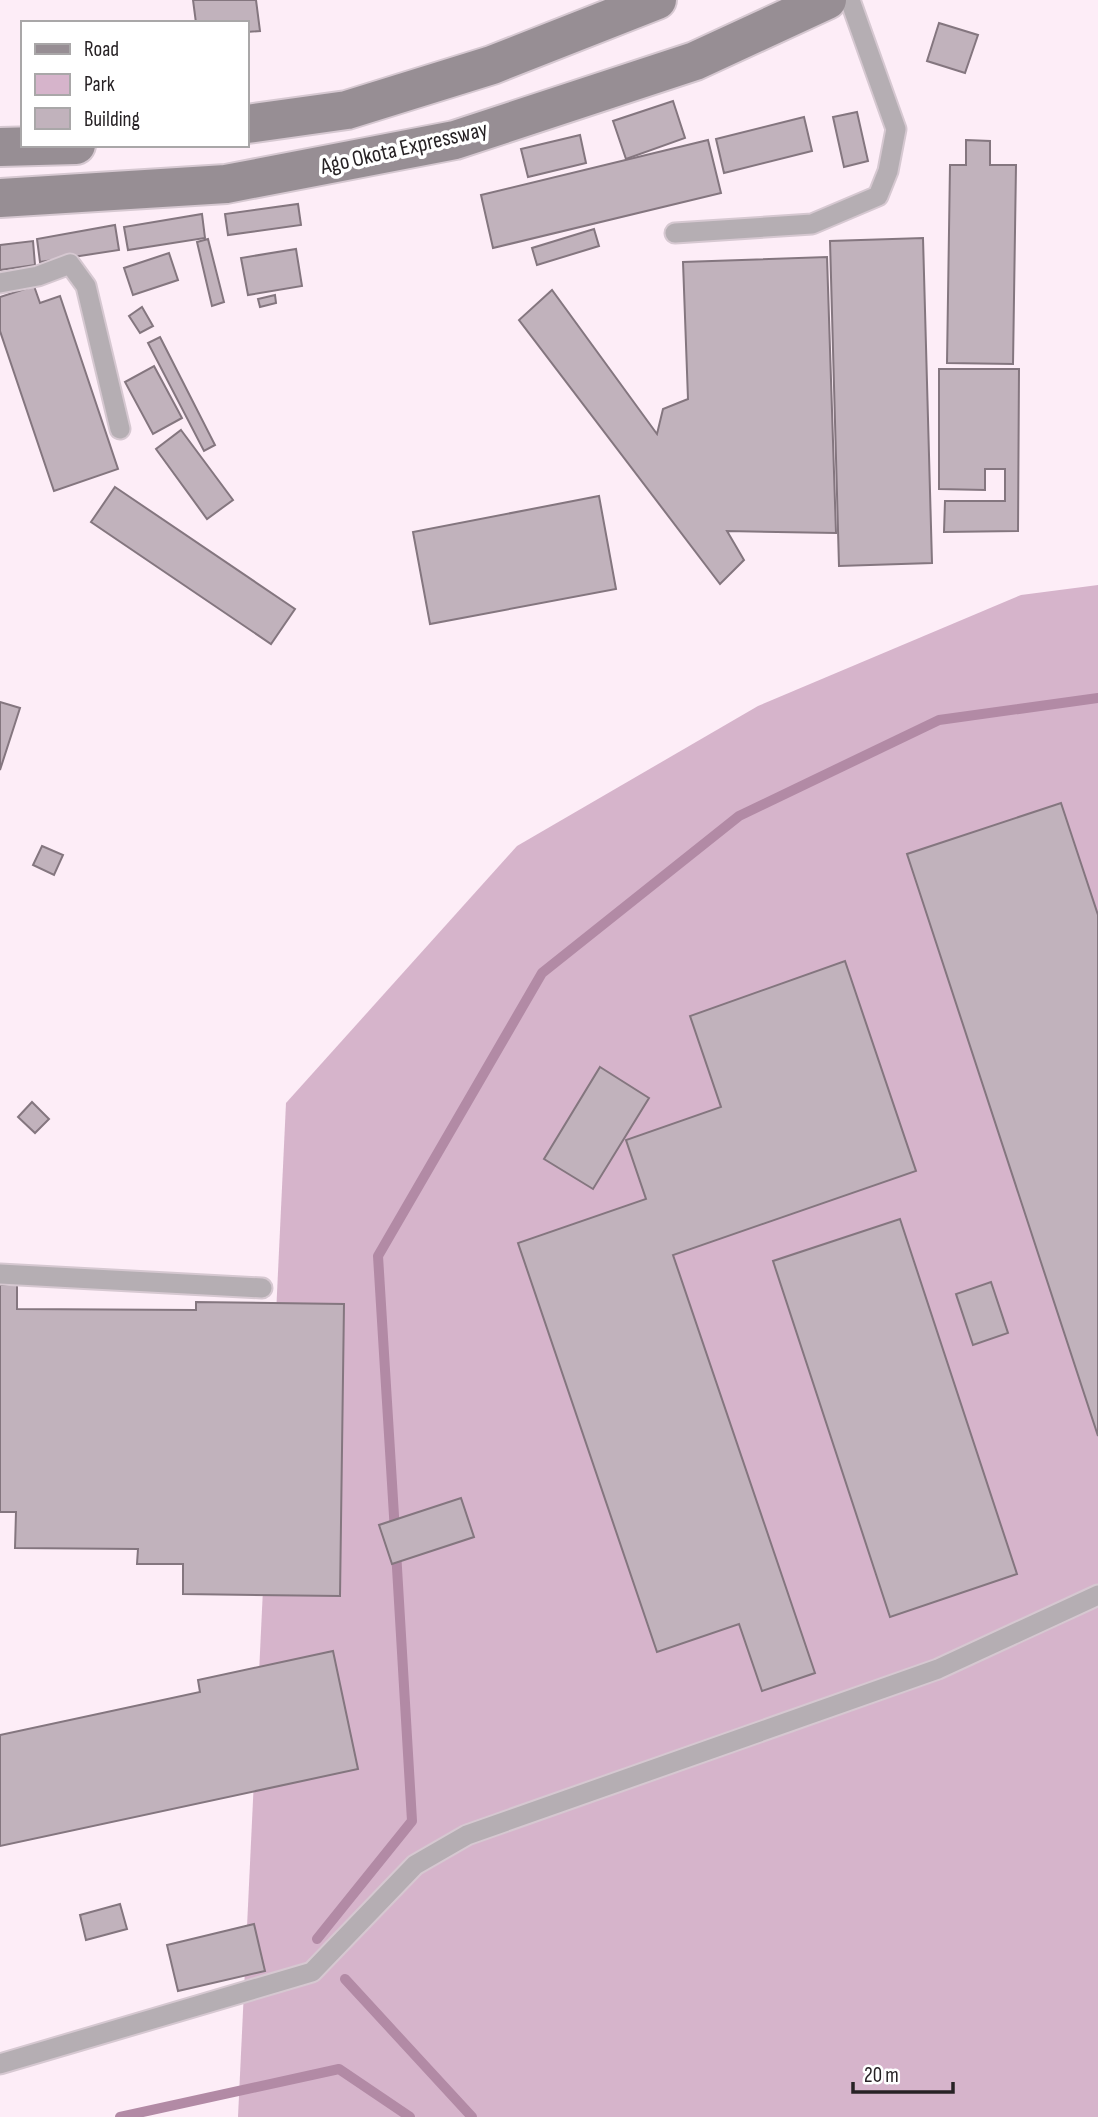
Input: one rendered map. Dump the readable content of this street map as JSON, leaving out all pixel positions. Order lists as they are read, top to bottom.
{
  "streets": {
    "main road": ["Ago Okota Expressway"]
  },
  "legend": ["Road", "Park", "Building"],
  "scale_bar": "20 m"
}
